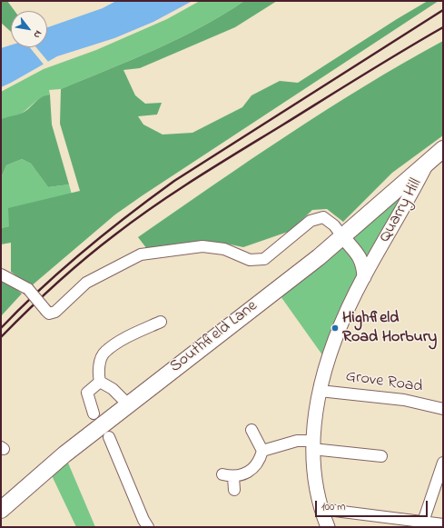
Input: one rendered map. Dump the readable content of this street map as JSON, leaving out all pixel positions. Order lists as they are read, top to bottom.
{
  "streets": {
    "highway": ["Quarry Hill", "Southfield Lane"],
    "street": ["Grove Road"]
  },
  "crossings": [
    ["Quarry Hill", "Southfield Lane"],
    ["Quarry Hill", "Grove Road"]
  ],
  "places": ["Highfield Road Horbury"],
  "scale_bar": "100 m",
  "north": "bottom right"
}
